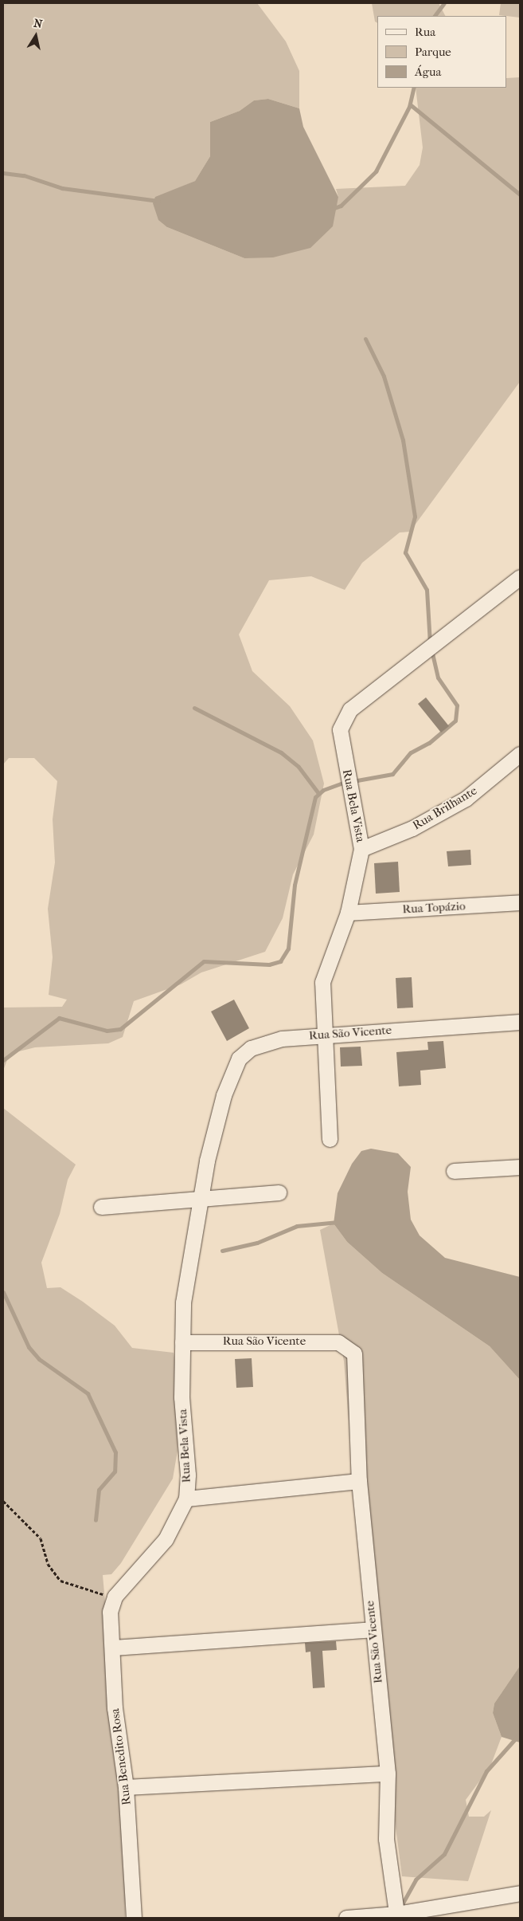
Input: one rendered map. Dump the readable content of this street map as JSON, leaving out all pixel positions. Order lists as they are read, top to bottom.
{
  "streets": {
    "street": [
      "Rua Bela Vista",
      "Rua Brilhante",
      "Rua Topázio",
      "Rua São Vicente",
      "Rua Benedito Rosa"
    ]
  },
  "crossings": [
    ["Rua Bela Vista", "Rua Brilhante"],
    ["Rua Bela Vista", "Rua Topázio"],
    ["Rua Bela Vista", "Rua São Vicente"],
    ["Rua Bela Vista", "Rua Benedito Rosa"]
  ],
  "legend": ["Rua", "Parque", "Água"],
  "north": "top"
}
